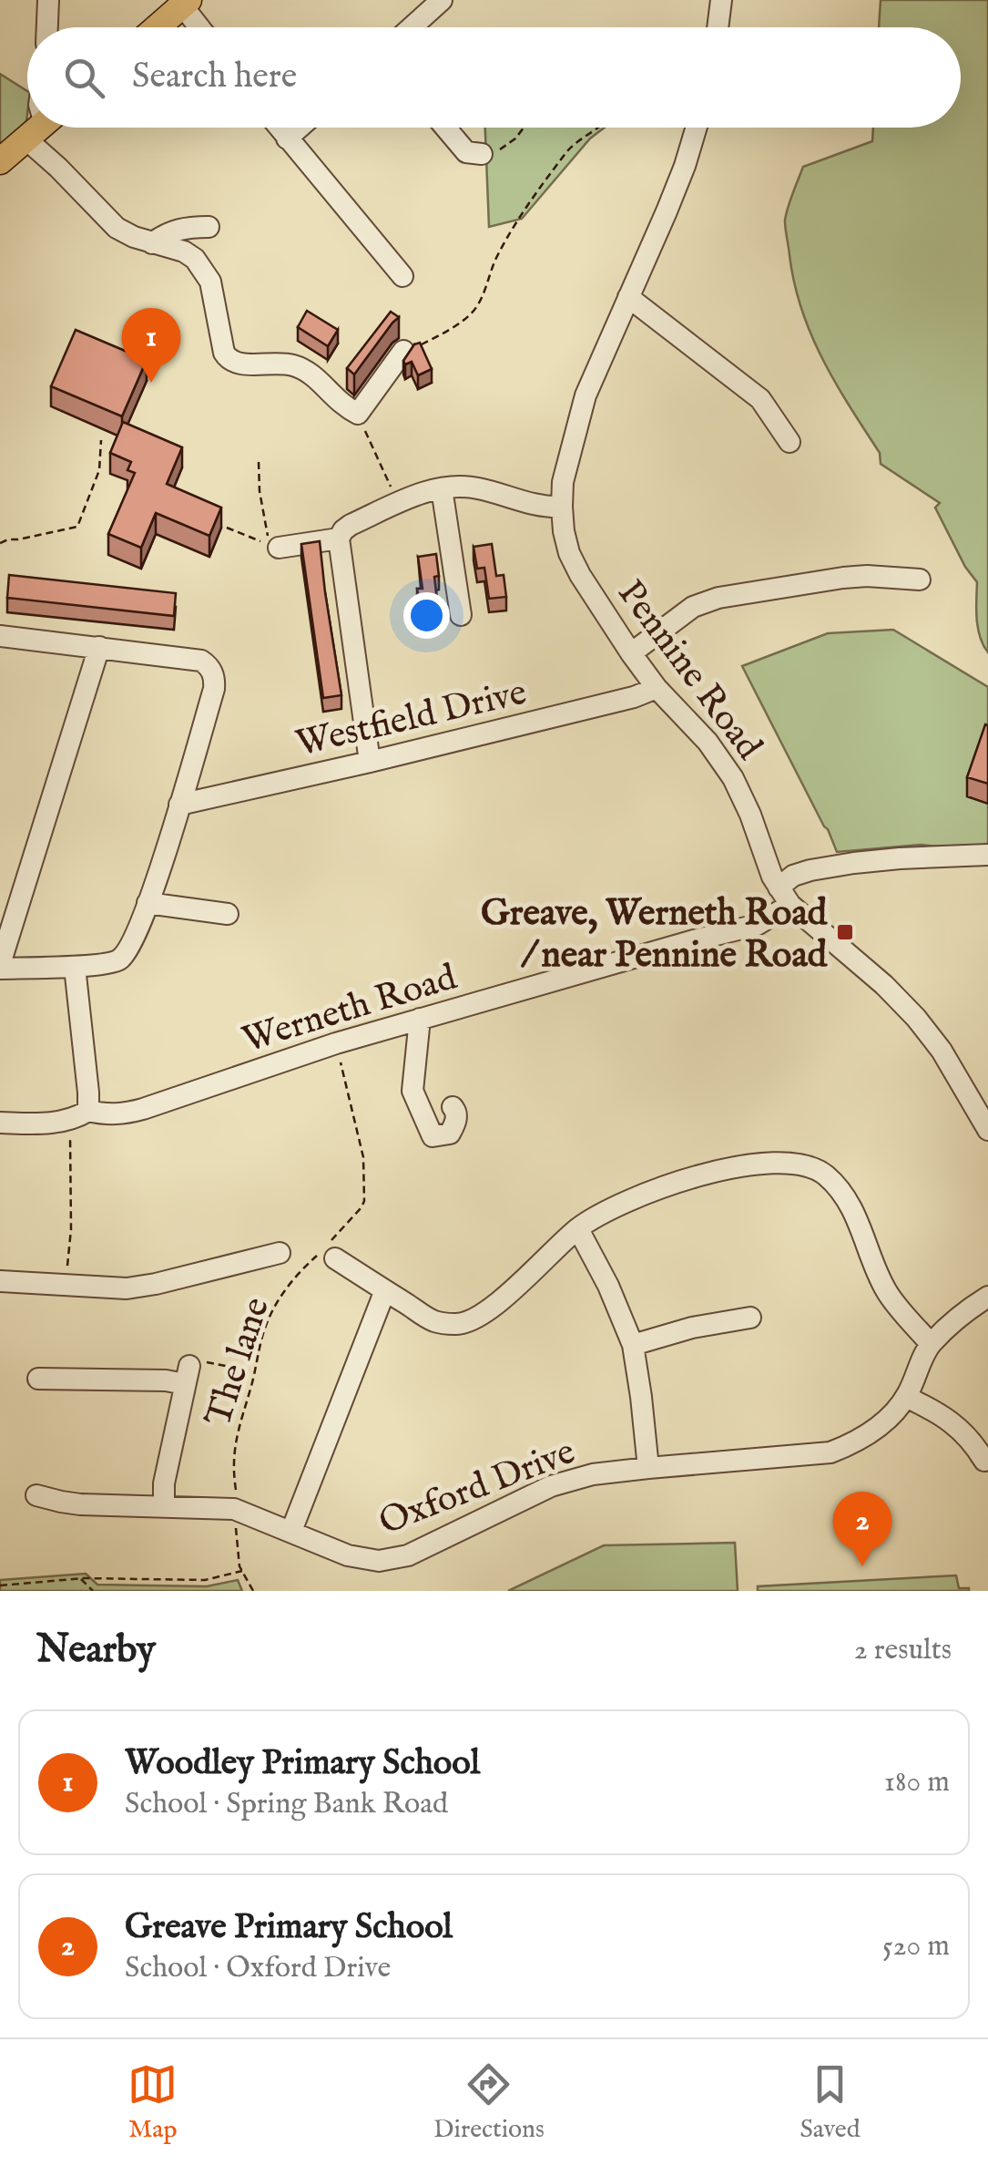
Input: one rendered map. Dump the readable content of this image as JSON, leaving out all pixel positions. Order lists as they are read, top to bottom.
{
  "streets": {
    "street": [
      "Pennine Road",
      "Westfield Drive",
      "Werneth Road",
      "Oxford Drive"
    ],
    "path": ["The lane"]
  },
  "crossings": [
    ["Pennine Road", "Westfield Drive"],
    ["Pennine Road", "Werneth Road"],
    ["Werneth Road", "The lane"],
    ["The lane", "Oxford Drive"]
  ],
  "places": {
    "transit": ["Greave, Werneth Road / near Pennine Road"]
  },
  "page": {
    "search": "Search here",
    "pins": ["1", "2"],
    "heading": ["Nearby", "2 results"],
    "list": [
      {
        "mark": "1",
        "name": "Woodley Primary School",
        "note": "School · Spring Bank Road",
        "value": "180 m"
      },
      {
        "mark": "2",
        "name": "Greave Primary School",
        "note": "School · Oxford Drive",
        "value": "520 m"
      }
    ],
    "nav": ["Map", "Directions", "Saved"]
  }
}
